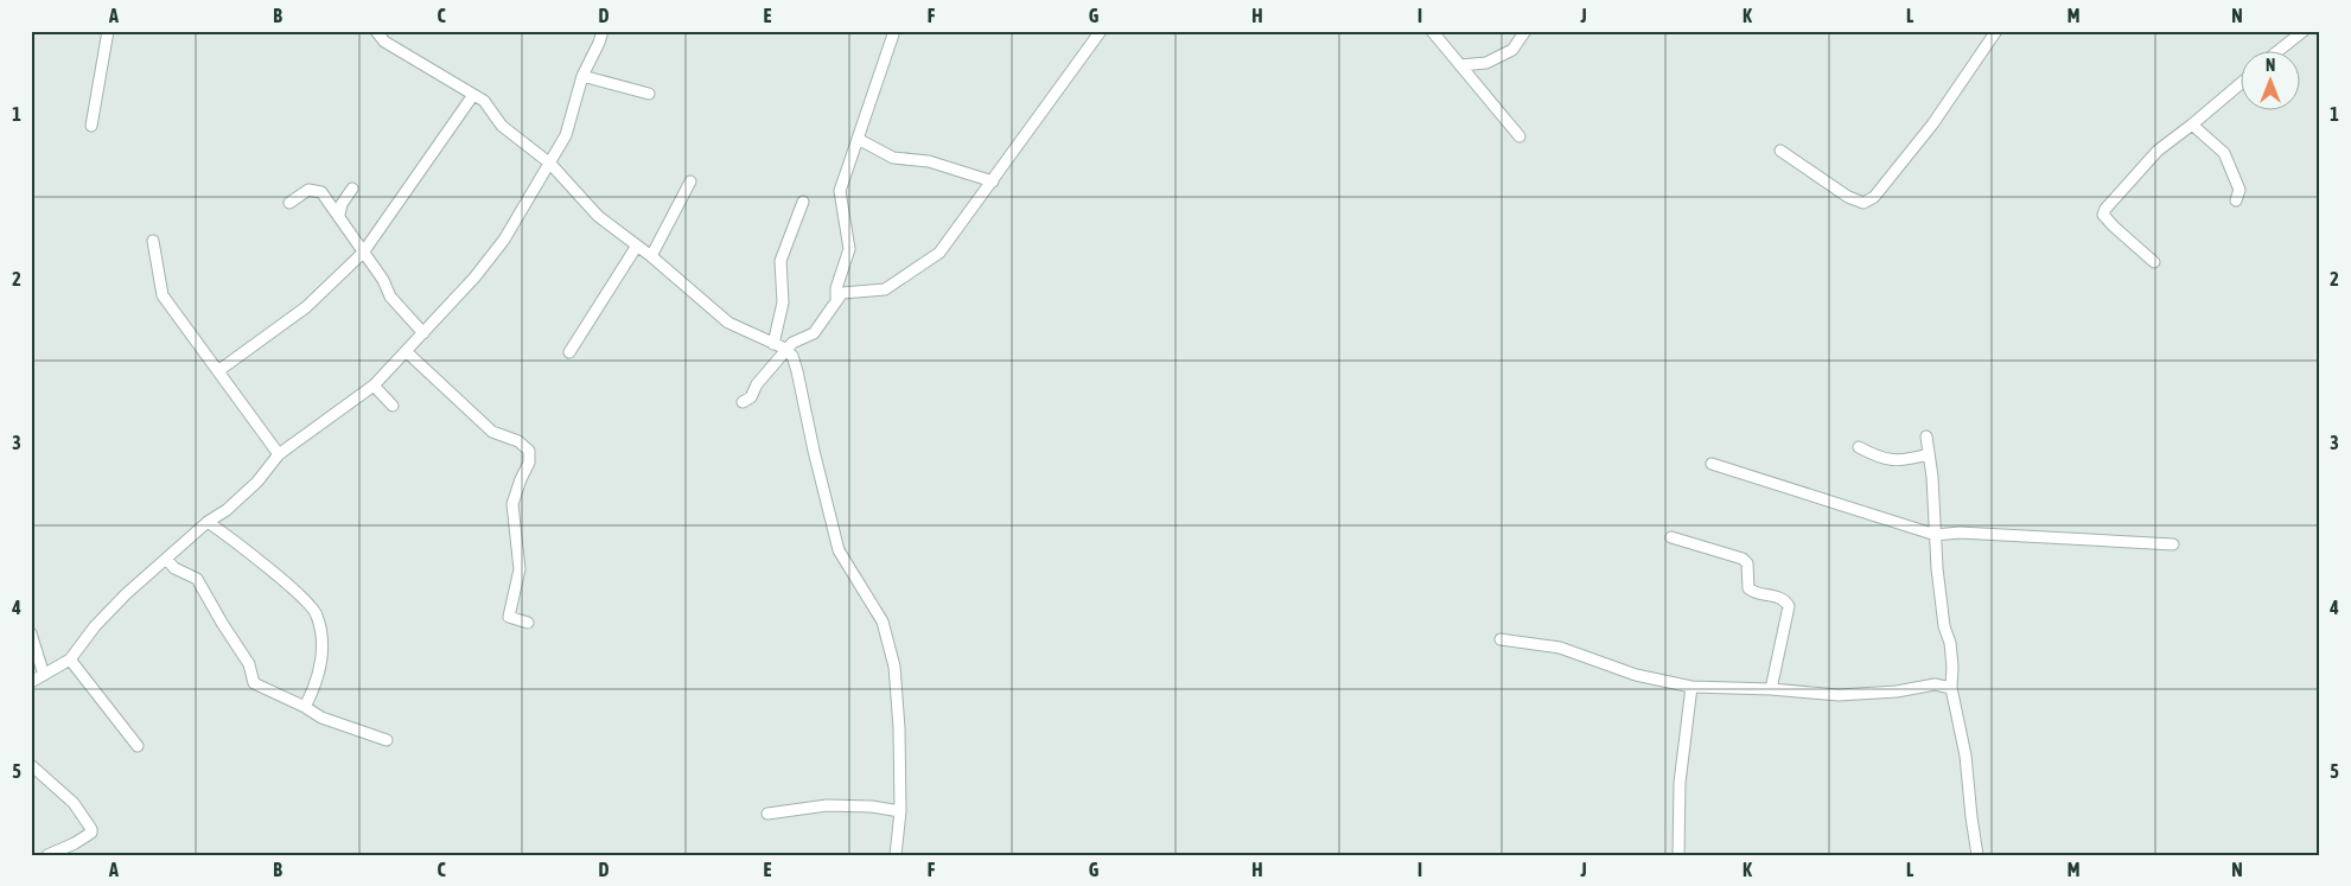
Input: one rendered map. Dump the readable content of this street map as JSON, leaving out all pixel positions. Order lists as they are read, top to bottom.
{
  "north": "top",
  "grid": {
    "columns": [
      "A",
      "B",
      "C",
      "D",
      "E",
      "F",
      "G",
      "H",
      "I",
      "J",
      "K",
      "L",
      "M",
      "N"
    ],
    "rows": [
      "1",
      "2",
      "3",
      "4",
      "5"
    ]
  }
}
